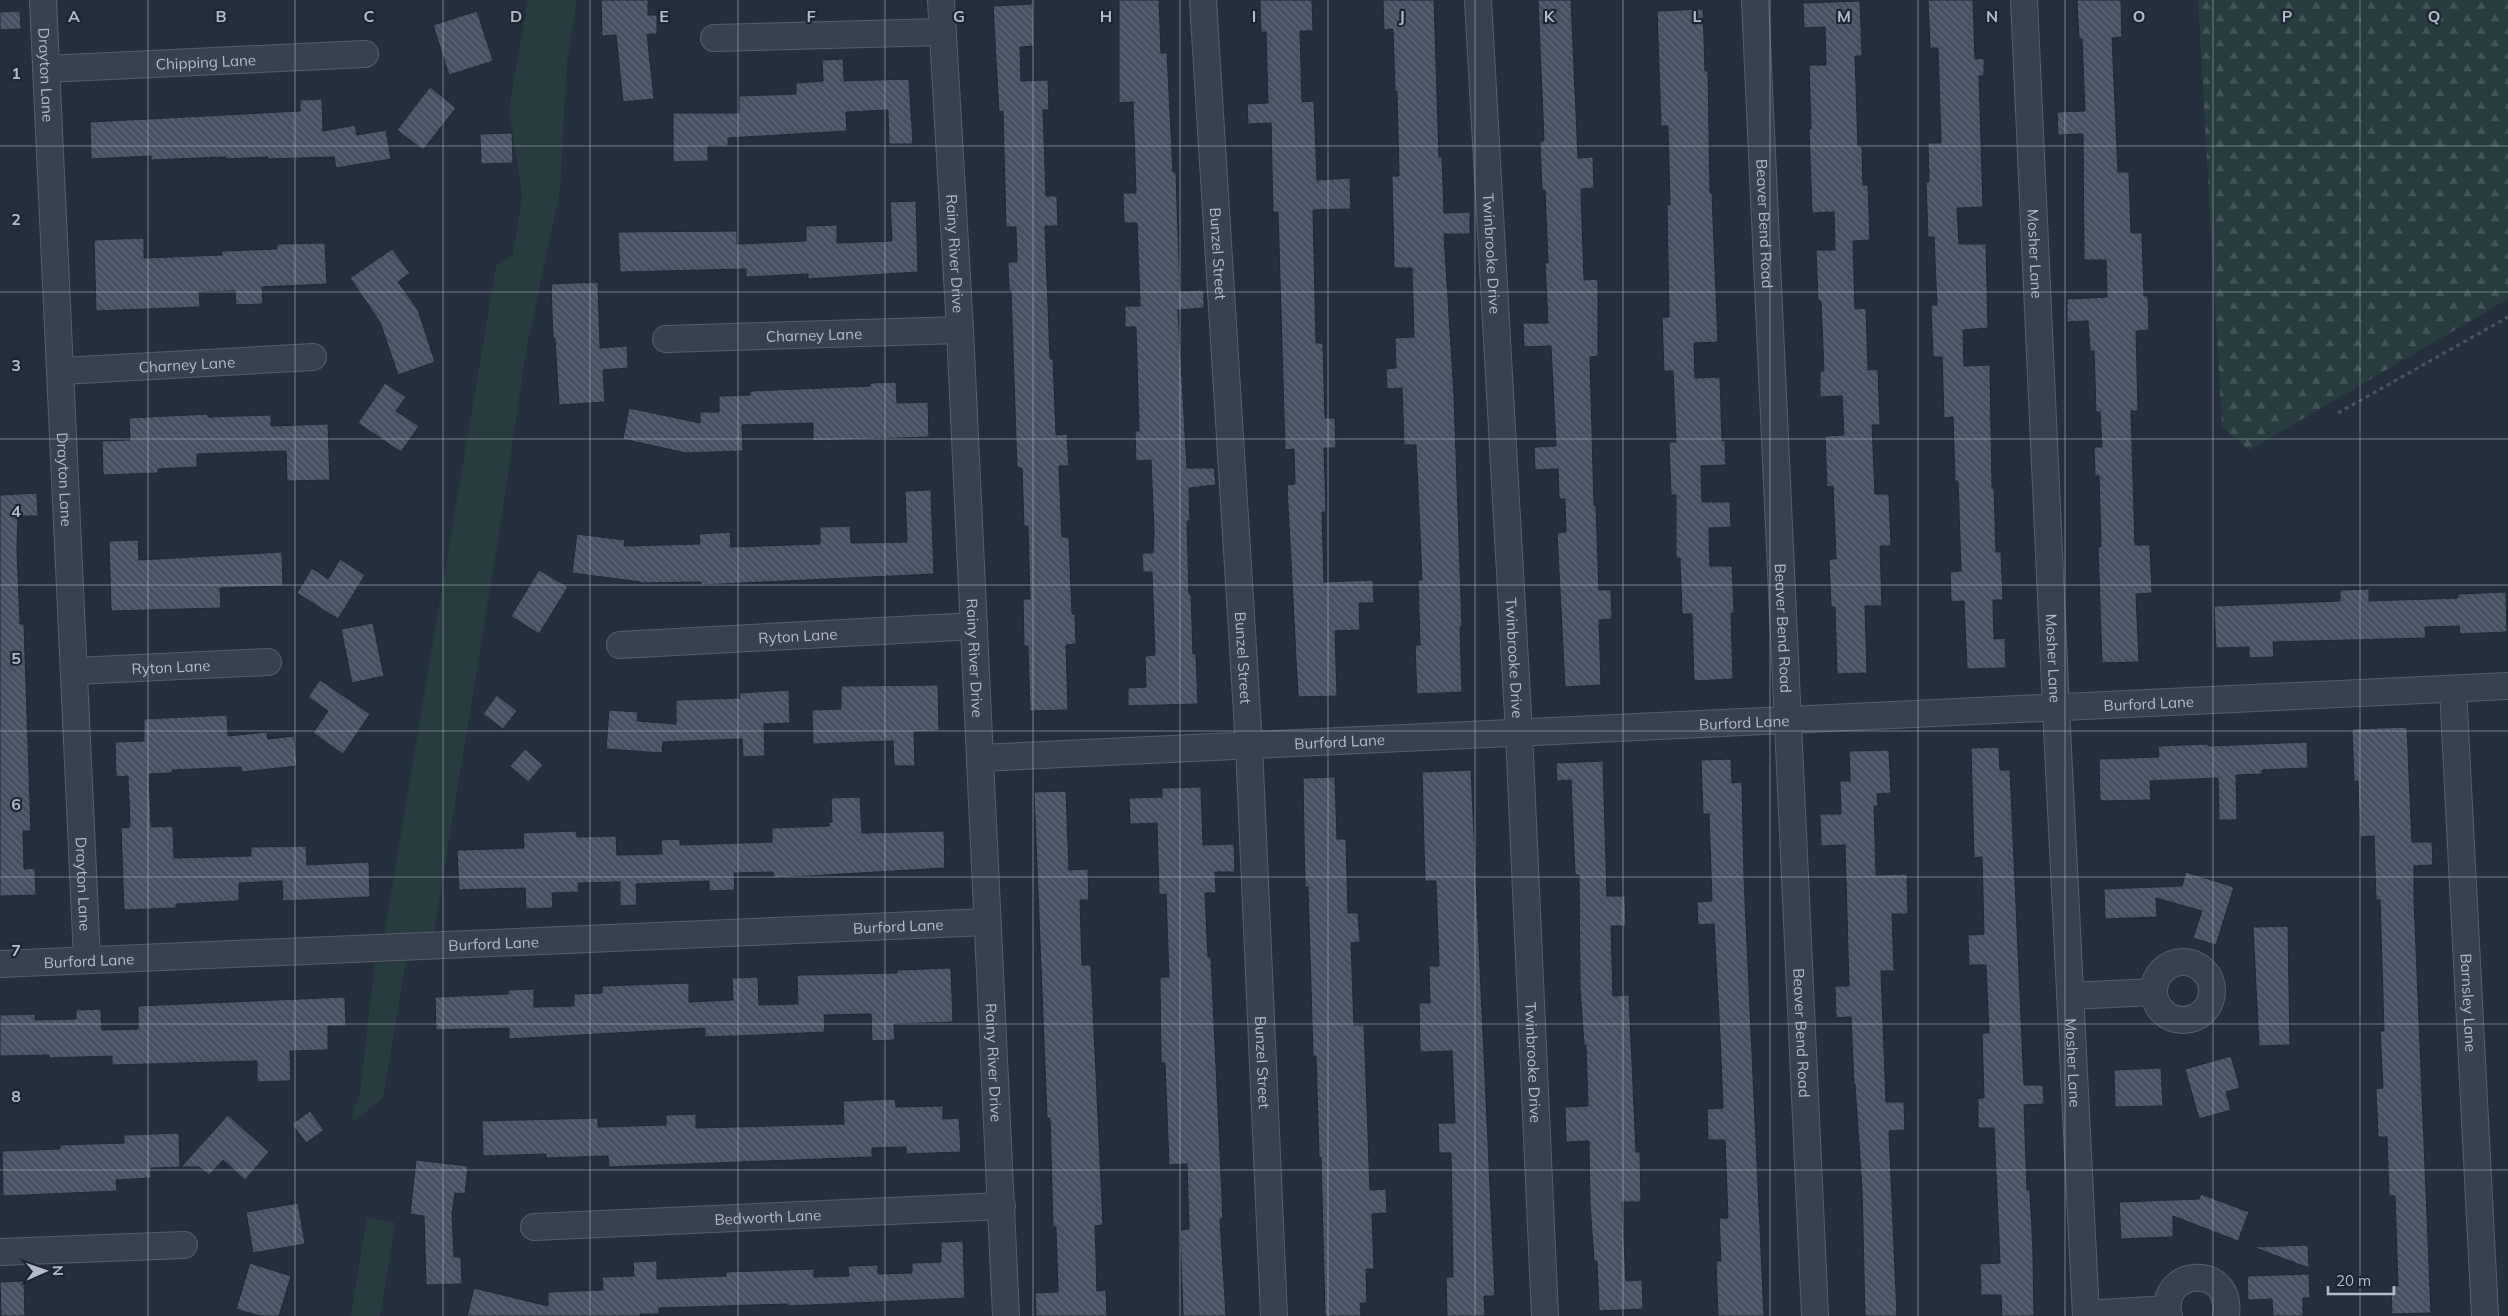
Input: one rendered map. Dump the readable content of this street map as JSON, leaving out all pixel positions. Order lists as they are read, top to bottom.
{
  "streets": {
    "street": [
      "Chipping Lane",
      "Drayton Lane",
      "Beaver Bend Road",
      "Rainy River Drive",
      "Twinbrooke Drive",
      "Mosher Lane",
      "Bunzel Street",
      "Charney Lane",
      "Ryton Lane",
      "Burford Lane",
      "Barnsley Lane",
      "Bedworth Lane"
    ]
  },
  "crossings": [
    ["Chipping Lane", "Drayton Lane"],
    ["Drayton Lane", "Charney Lane"],
    ["Drayton Lane", "Ryton Lane"],
    ["Drayton Lane", "Burford Lane"],
    ["Beaver Bend Road", "Burford Lane"],
    ["Rainy River Drive", "Charney Lane"],
    ["Rainy River Drive", "Ryton Lane"],
    ["Rainy River Drive", "Burford Lane"],
    ["Rainy River Drive", "Bedworth Lane"],
    ["Twinbrooke Drive", "Burford Lane"],
    ["Mosher Lane", "Burford Lane"],
    ["Bunzel Street", "Burford Lane"],
    ["Burford Lane", "Barnsley Lane"]
  ],
  "scale_bar": "20 m",
  "north": "right",
  "grid": {
    "columns": [
      "A",
      "B",
      "C",
      "D",
      "E",
      "F",
      "G",
      "H",
      "I",
      "J",
      "K",
      "L",
      "M",
      "N",
      "O",
      "P",
      "Q"
    ],
    "rows": [
      "1",
      "2",
      "3",
      "4",
      "5",
      "6",
      "7",
      "8"
    ]
  }
}
